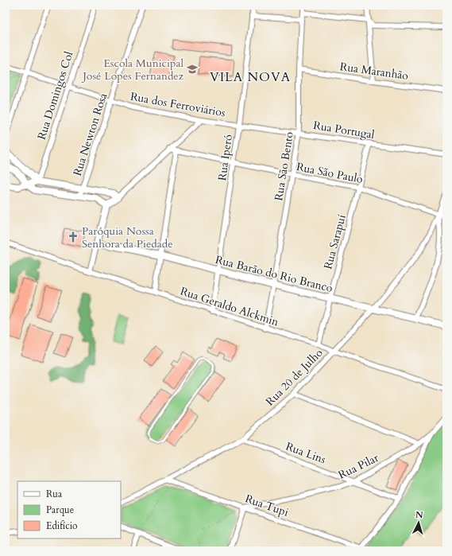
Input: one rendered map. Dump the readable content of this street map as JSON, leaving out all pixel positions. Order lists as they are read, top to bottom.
{
  "streets": {
    "street": [
      "Rua Maranhão",
      "Rua Domingos Col",
      "Rua dos Ferroviários",
      "Rua Portugal",
      "Rua Newton Rosa",
      "Rua Iperó",
      "Rua São Bento",
      "Rua São Paulo",
      "Rua Sarapuí",
      "Rua Barão do Rio Branco",
      "Rua Geraldo Alckmin",
      "Rua 20 de Julho",
      "Rua Lins",
      "Rua Pilar",
      "Rua Tupi"
    ]
  },
  "crossings": [
    ["Rua Maranhão", "Rua São Bento"],
    ["Rua Domingos Col", "Rua dos Ferroviários"],
    ["Rua dos Ferroviários", "Rua Portugal"],
    ["Rua dos Ferroviários", "Rua Newton Rosa"],
    ["Rua dos Ferroviários", "Rua Iperó"],
    ["Rua Portugal", "Rua Iperó"],
    ["Rua Portugal", "Rua São Bento"],
    ["Rua Portugal", "Rua Sarapuí"],
    ["Rua Iperó", "Rua São Paulo"],
    ["Rua Iperó", "Rua Barão do Rio Branco"],
    ["Rua Iperó", "Rua Geraldo Alckmin"],
    ["Rua São Bento", "Rua São Paulo"],
    ["Rua São Bento", "Rua Barão do Rio Branco"],
    ["Rua São Bento", "Rua Geraldo Alckmin"],
    ["Rua São Paulo", "Rua Sarapuí"],
    ["Rua São Paulo", "Rua 20 de Julho"],
    ["Rua Sarapuí", "Rua Barão do Rio Branco"],
    ["Rua Sarapuí", "Rua Geraldo Alckmin"],
    ["Rua Barão do Rio Branco", "Rua 20 de Julho"],
    ["Rua Geraldo Alckmin", "Rua 20 de Julho"],
    ["Rua 20 de Julho", "Rua Lins"],
    ["Rua 20 de Julho", "Rua Tupi"],
    ["Rua Lins", "Rua Pilar"],
    ["Rua Pilar", "Rua Tupi"]
  ],
  "districts": ["VILA NOVA"],
  "places": {
    "school or university": ["Escola Municipal José Lopes Fernandez"],
    "church": ["Paróquia Nossa Senhora da Piedade"]
  },
  "legend": ["Rua", "Parque", "Edifício"],
  "north": "top"
}
